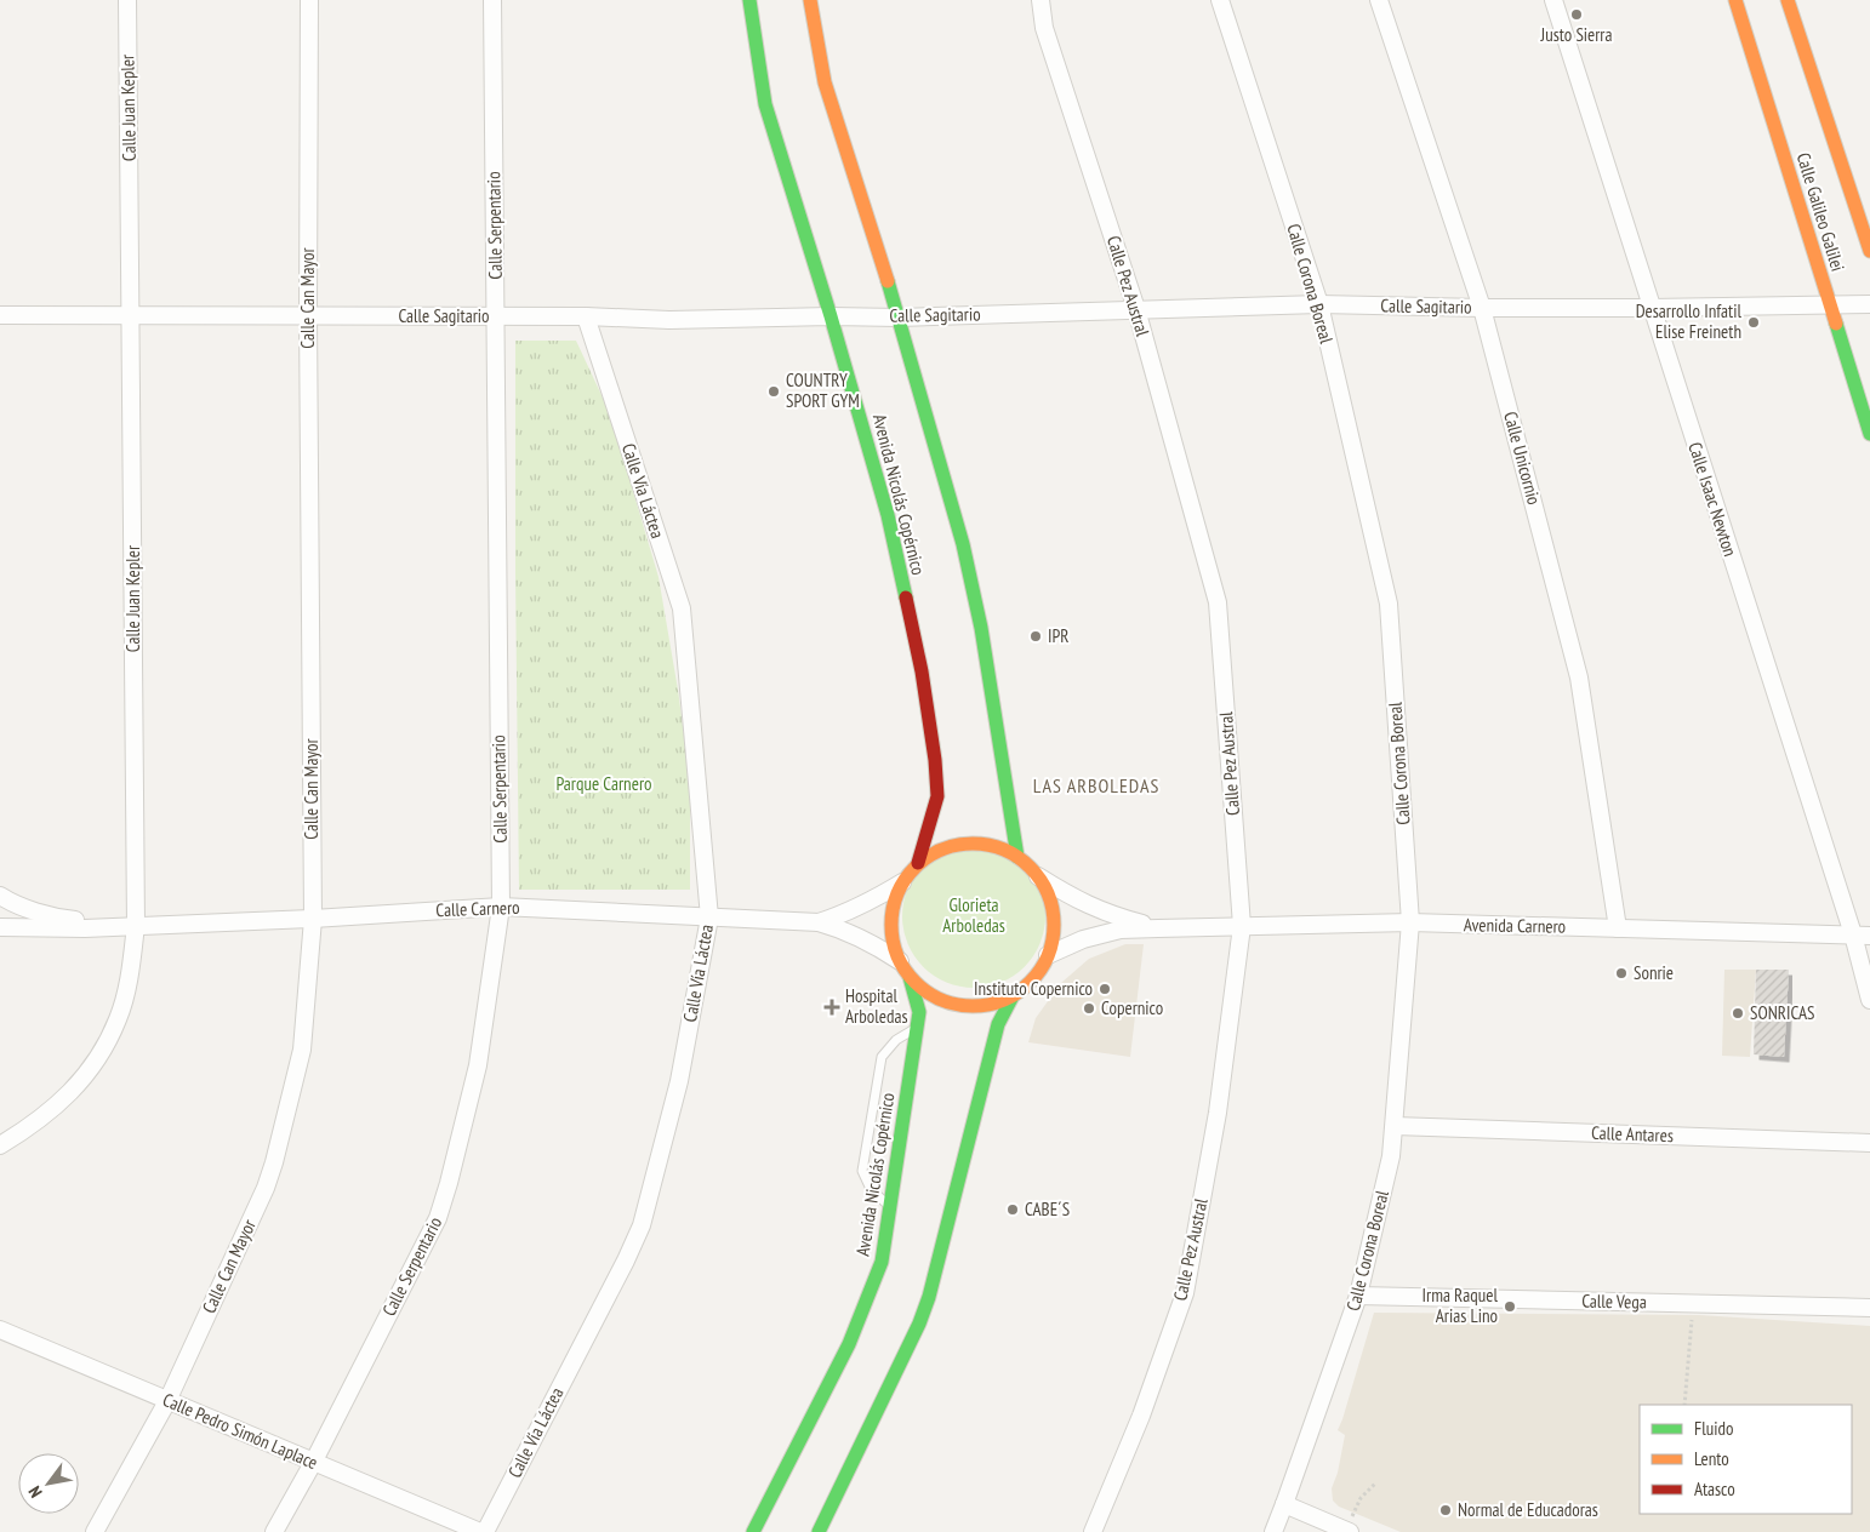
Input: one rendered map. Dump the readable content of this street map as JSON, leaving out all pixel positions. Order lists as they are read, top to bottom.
{
  "streets": {
    "main road": ["Calle Galileo Galilei", "Avenida Nicolás Copérnico"],
    "street": [
      "Calle Juan Kepler",
      "Calle Serpentario",
      "Calle Corona Boreal",
      "Calle Pez Austral",
      "Calle Can Mayor",
      "Calle Sagitario",
      "Calle Unicornio",
      "Calle Vía Láctea",
      "Calle Isaac Newton",
      "Calle Carnero",
      "Avenida Carnero",
      "Calle Antares",
      "Calle Vega",
      "Calle Pedro Simón Laplace"
    ]
  },
  "crossings": [
    ["Calle Juan Kepler", "Calle Sagitario"],
    ["Calle Juan Kepler", "Calle Carnero"],
    ["Calle Galileo Galilei", "Calle Sagitario"],
    ["Calle Serpentario", "Calle Sagitario"],
    ["Calle Serpentario", "Calle Carnero"],
    ["Calle Serpentario", "Calle Pedro Simón Laplace"],
    ["Calle Corona Boreal", "Calle Sagitario"],
    ["Calle Corona Boreal", "Avenida Carnero"],
    ["Calle Corona Boreal", "Calle Antares"],
    ["Calle Corona Boreal", "Calle Vega"],
    ["Calle Pez Austral", "Calle Sagitario"],
    ["Calle Pez Austral", "Avenida Carnero"],
    ["Calle Can Mayor", "Calle Sagitario"],
    ["Calle Can Mayor", "Calle Carnero"],
    ["Calle Can Mayor", "Calle Pedro Simón Laplace"],
    ["Calle Sagitario", "Calle Unicornio"],
    ["Calle Sagitario", "Calle Vía Láctea"],
    ["Calle Sagitario", "Avenida Nicolás Copérnico"],
    ["Calle Sagitario", "Calle Isaac Newton"],
    ["Calle Unicornio", "Avenida Carnero"],
    ["Calle Vía Láctea", "Calle Carnero"],
    ["Calle Vía Láctea", "Calle Pedro Simón Laplace"],
    ["Avenida Nicolás Copérnico", "Calle Carnero"],
    ["Avenida Nicolás Copérnico", "Avenida Carnero"],
    ["Calle Isaac Newton", "Avenida Carnero"],
    ["Calle Carnero", "Avenida Carnero"]
  ],
  "districts": ["LAS ARBOLEDAS"],
  "parks": ["Parque Carnero", "Glorieta Arboledas"],
  "places": {
    "other": [
      "Justo Sierra",
      "Desarrollo Infatil Elise Freineth",
      "COUNTRY SPORT GYM",
      "IPR",
      "Sonrie",
      "Instituto Copernico",
      "Copernico",
      "SONRICAS",
      "CABE´S",
      "Irma Raquel Arias Lino",
      "Normal de Educadoras"
    ],
    "health": ["Hospital Arboledas"]
  },
  "legend": ["Fluido", "Lento", "Atasco"],
  "north": "bottom left"
}
